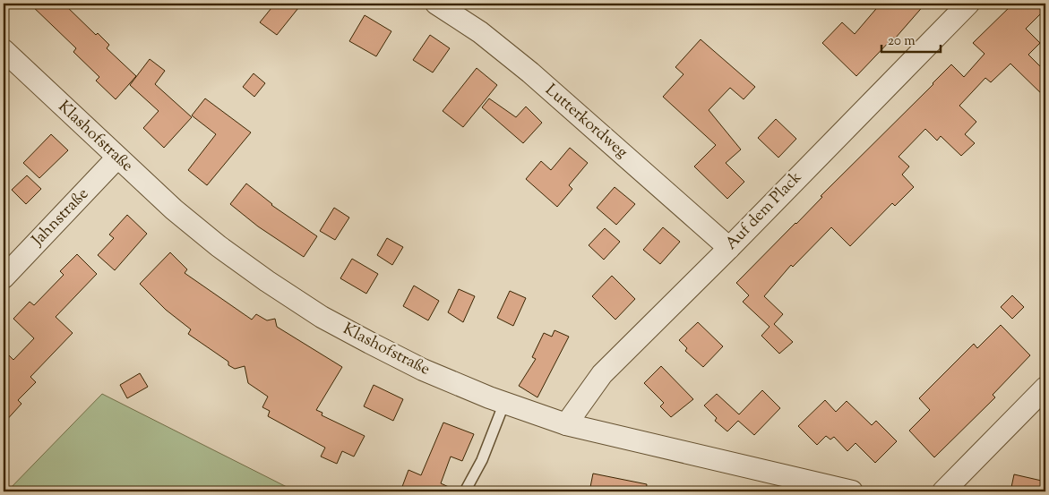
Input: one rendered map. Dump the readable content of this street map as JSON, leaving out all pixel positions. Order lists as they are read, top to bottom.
{
  "streets": {
    "street": [
      "Lutterkordweg",
      "Klashofstraße",
      "Auf dem Plack",
      "Jahnstraße"
    ]
  },
  "crossings": [
    ["Lutterkordweg", "Auf dem Plack"],
    ["Klashofstraße", "Auf dem Plack"],
    ["Klashofstraße", "Jahnstraße"]
  ],
  "scale_bar": "20 m"
}
